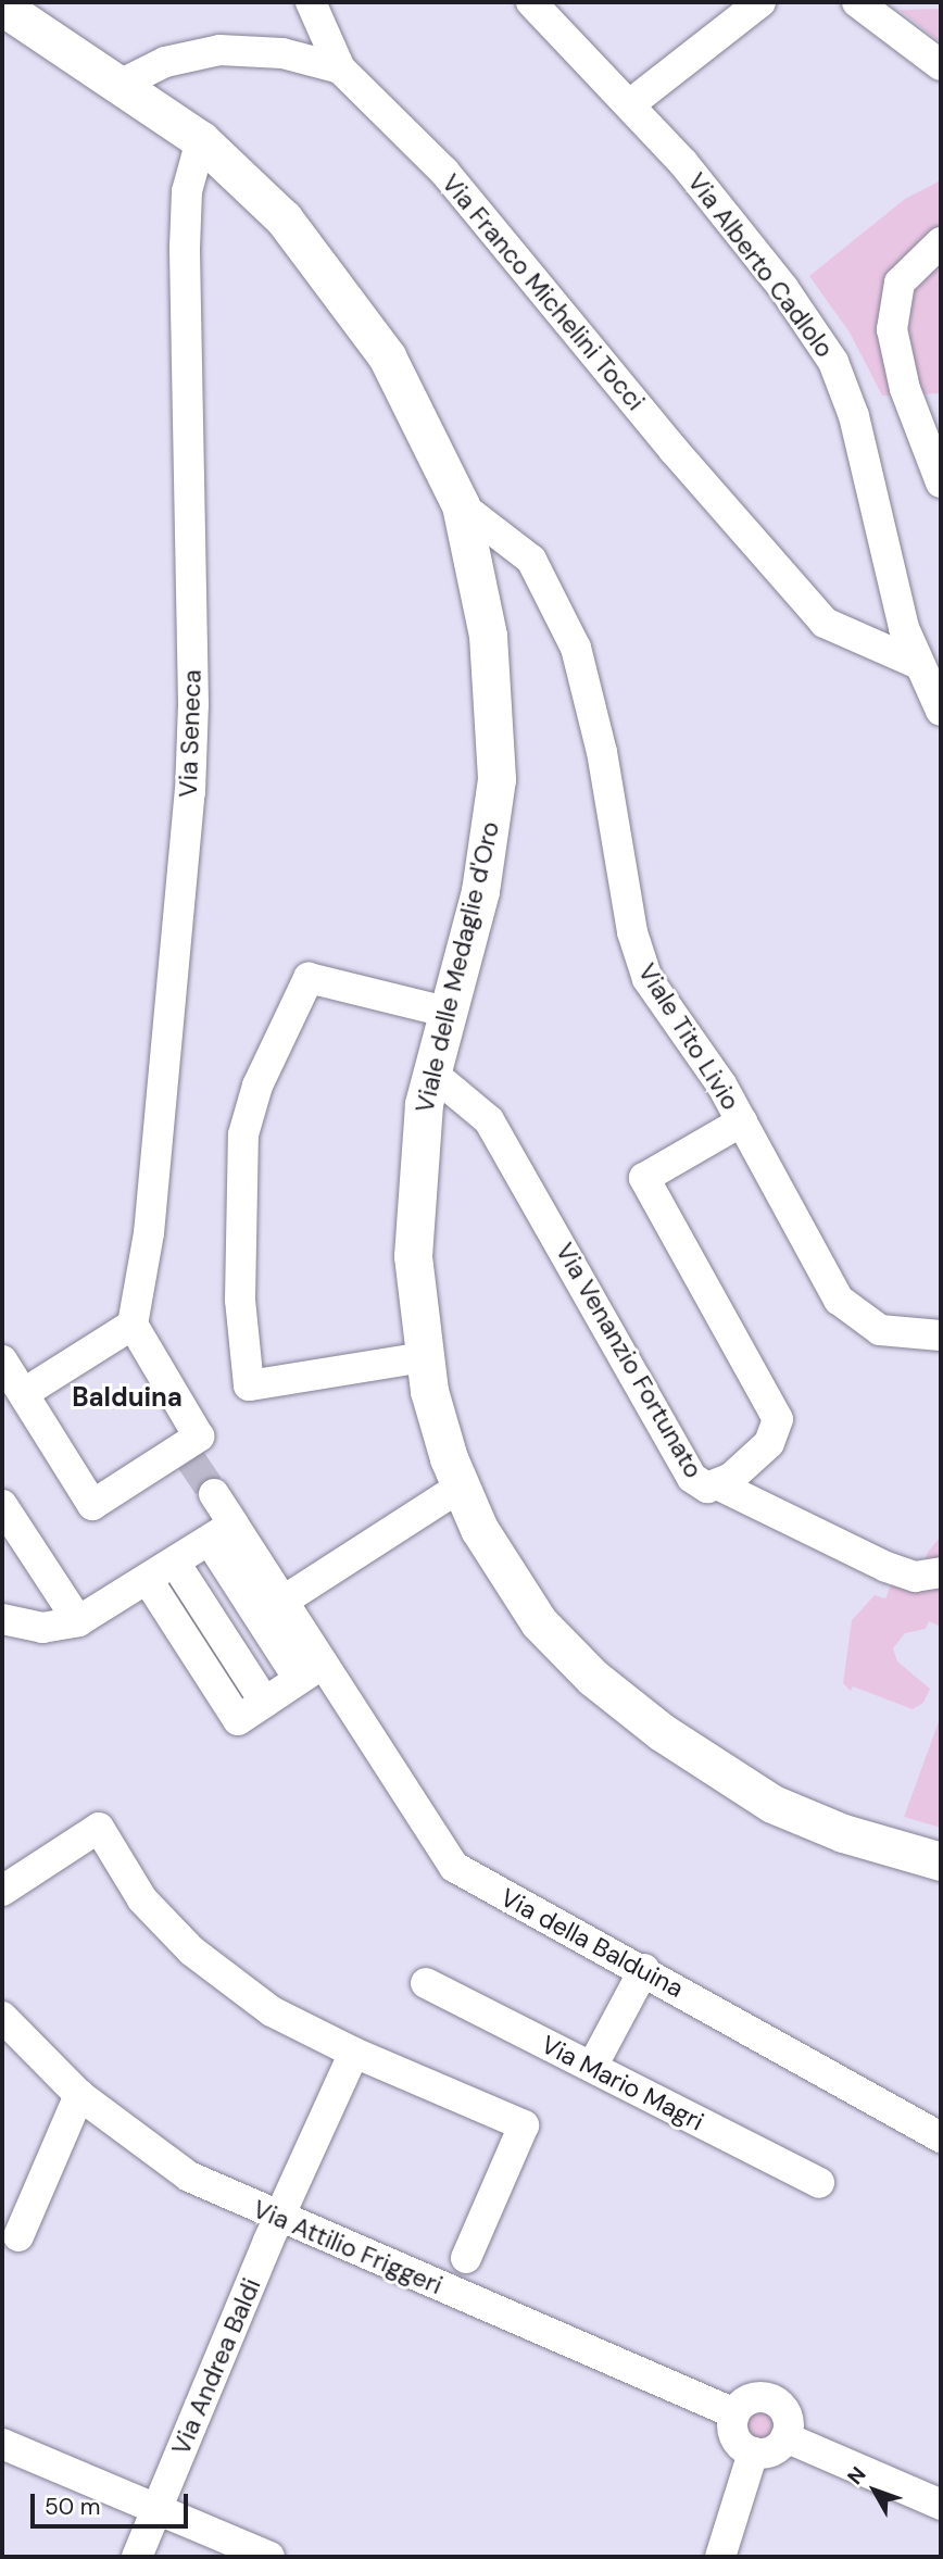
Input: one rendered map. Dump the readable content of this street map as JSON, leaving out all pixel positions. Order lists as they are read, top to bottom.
{
  "streets": {
    "main road": ["Viale delle Medaglie d'Oro"],
    "street": [
      "Via Alberto Cadlolo",
      "Via Franco Michelini Tocci",
      "Via Seneca",
      "Viale Tito Livio",
      "Via Venanzio Fortunato",
      "Via della Balduina",
      "Via Mario Magri",
      "Via Attilio Friggeri",
      "Via Andrea Baldi"
    ]
  },
  "crossings": [
    ["Via Alberto Cadlolo", "Via Franco Michelini Tocci"],
    ["Via Franco Michelini Tocci", "Viale delle Medaglie d'Oro"],
    ["Via Seneca", "Viale delle Medaglie d'Oro"],
    ["Viale delle Medaglie d'Oro", "Viale Tito Livio"],
    ["Viale delle Medaglie d'Oro", "Via Venanzio Fortunato"],
    ["Viale Tito Livio", "Via Venanzio Fortunato"],
    ["Via Attilio Friggeri", "Via Andrea Baldi"]
  ],
  "districts": ["Balduina"],
  "scale_bar": "50 m",
  "north": "top left"
}
